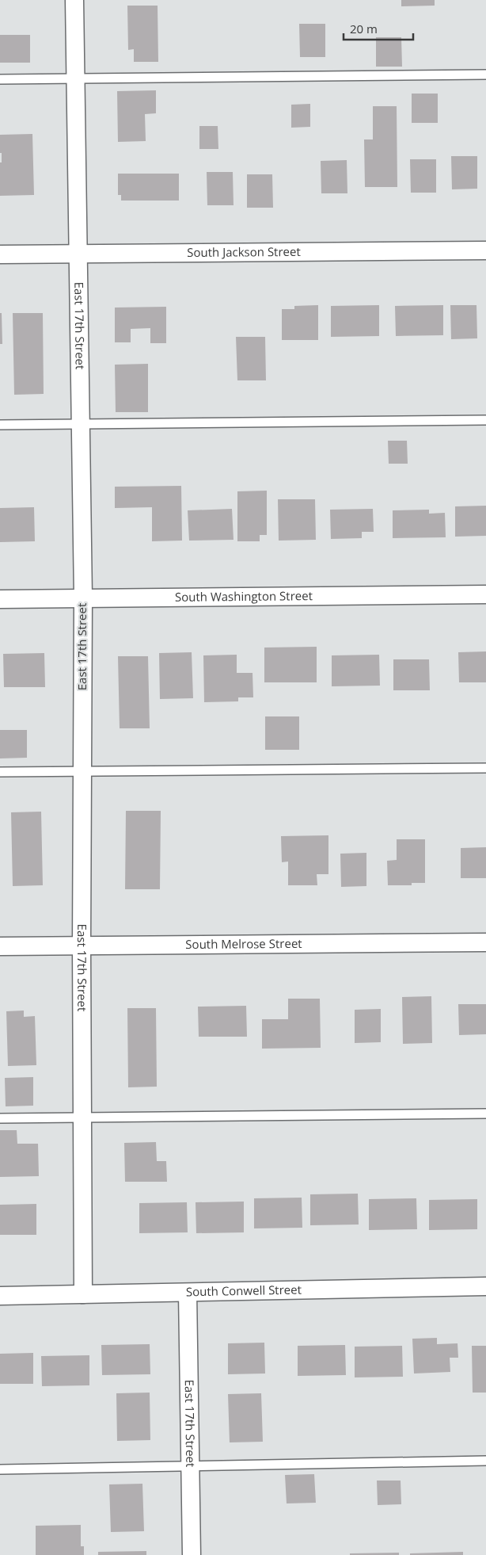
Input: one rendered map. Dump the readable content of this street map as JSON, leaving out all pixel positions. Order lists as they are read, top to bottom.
{
  "streets": {
    "street": [
      "South Jackson Street",
      "East 17th Street",
      "South Washington Street",
      "South Melrose Street",
      "South Conwell Street"
    ]
  },
  "crossings": [
    ["South Jackson Street", "East 17th Street"],
    ["East 17th Street", "South Washington Street"],
    ["East 17th Street", "South Melrose Street"],
    ["East 17th Street", "South Conwell Street"]
  ],
  "scale_bar": "20 m"
}
